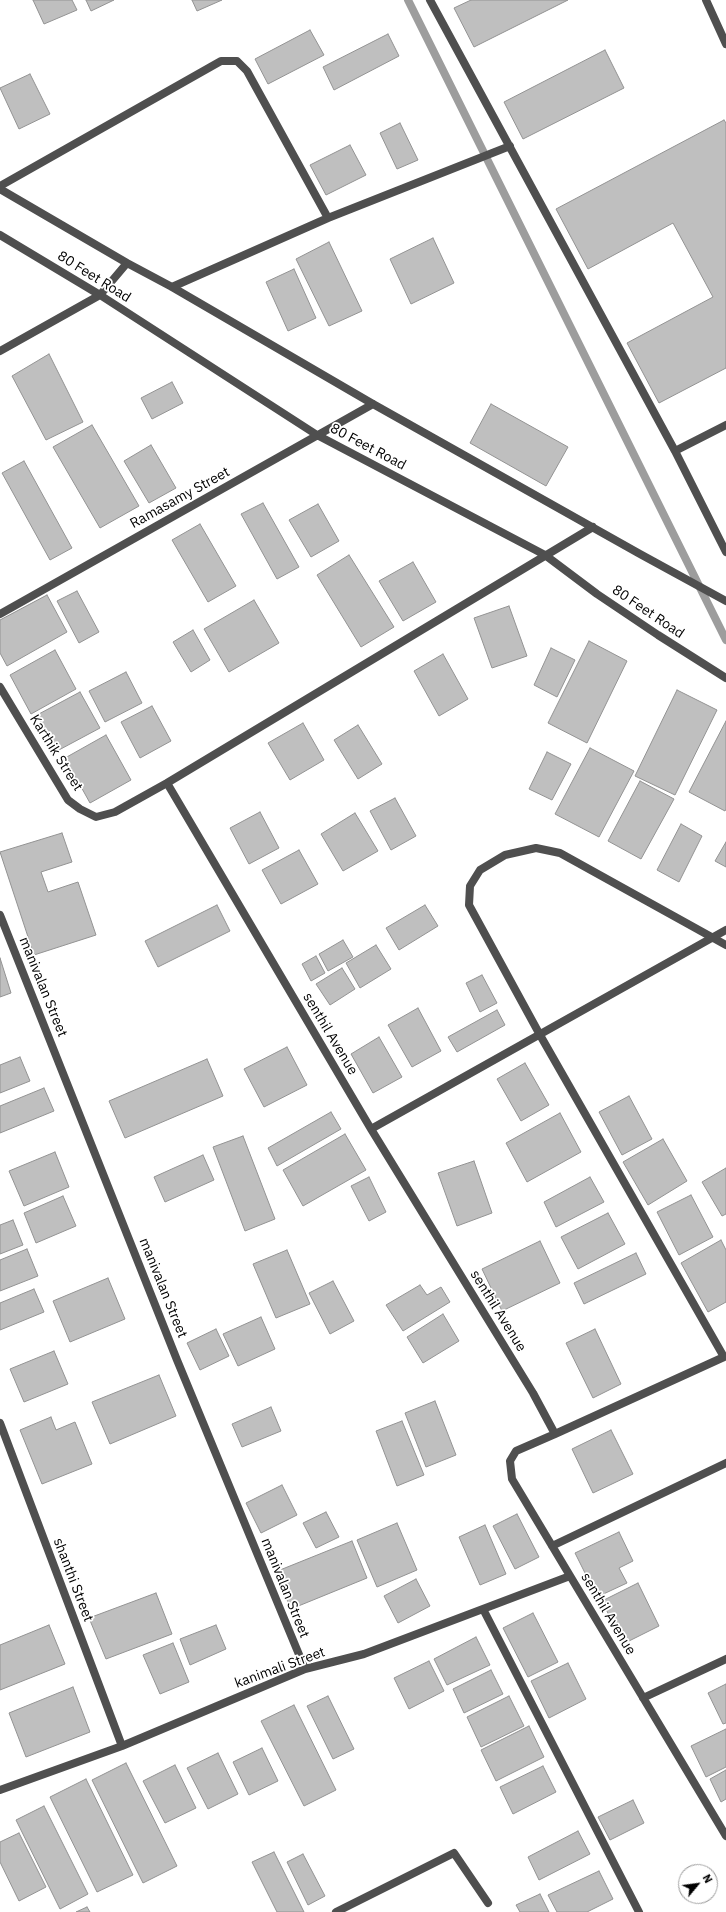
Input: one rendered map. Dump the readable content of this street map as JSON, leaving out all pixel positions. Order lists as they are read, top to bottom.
{
  "streets": {
    "street": [
      "80 Feet Road",
      "Ramasamy Street",
      "Karthik Street",
      "manivalan Street",
      "senthil Avenue",
      "shanthi Street",
      "kanimali Street"
    ]
  },
  "crossings": [
    ["80 Feet Road", "Ramasamy Street"],
    ["80 Feet Road", "Karthik Street"],
    ["Karthik Street", "senthil Avenue"],
    ["manivalan Street", "kanimali Street"],
    ["senthil Avenue", "kanimali Street"],
    ["shanthi Street", "kanimali Street"]
  ],
  "north": "top right"
}
